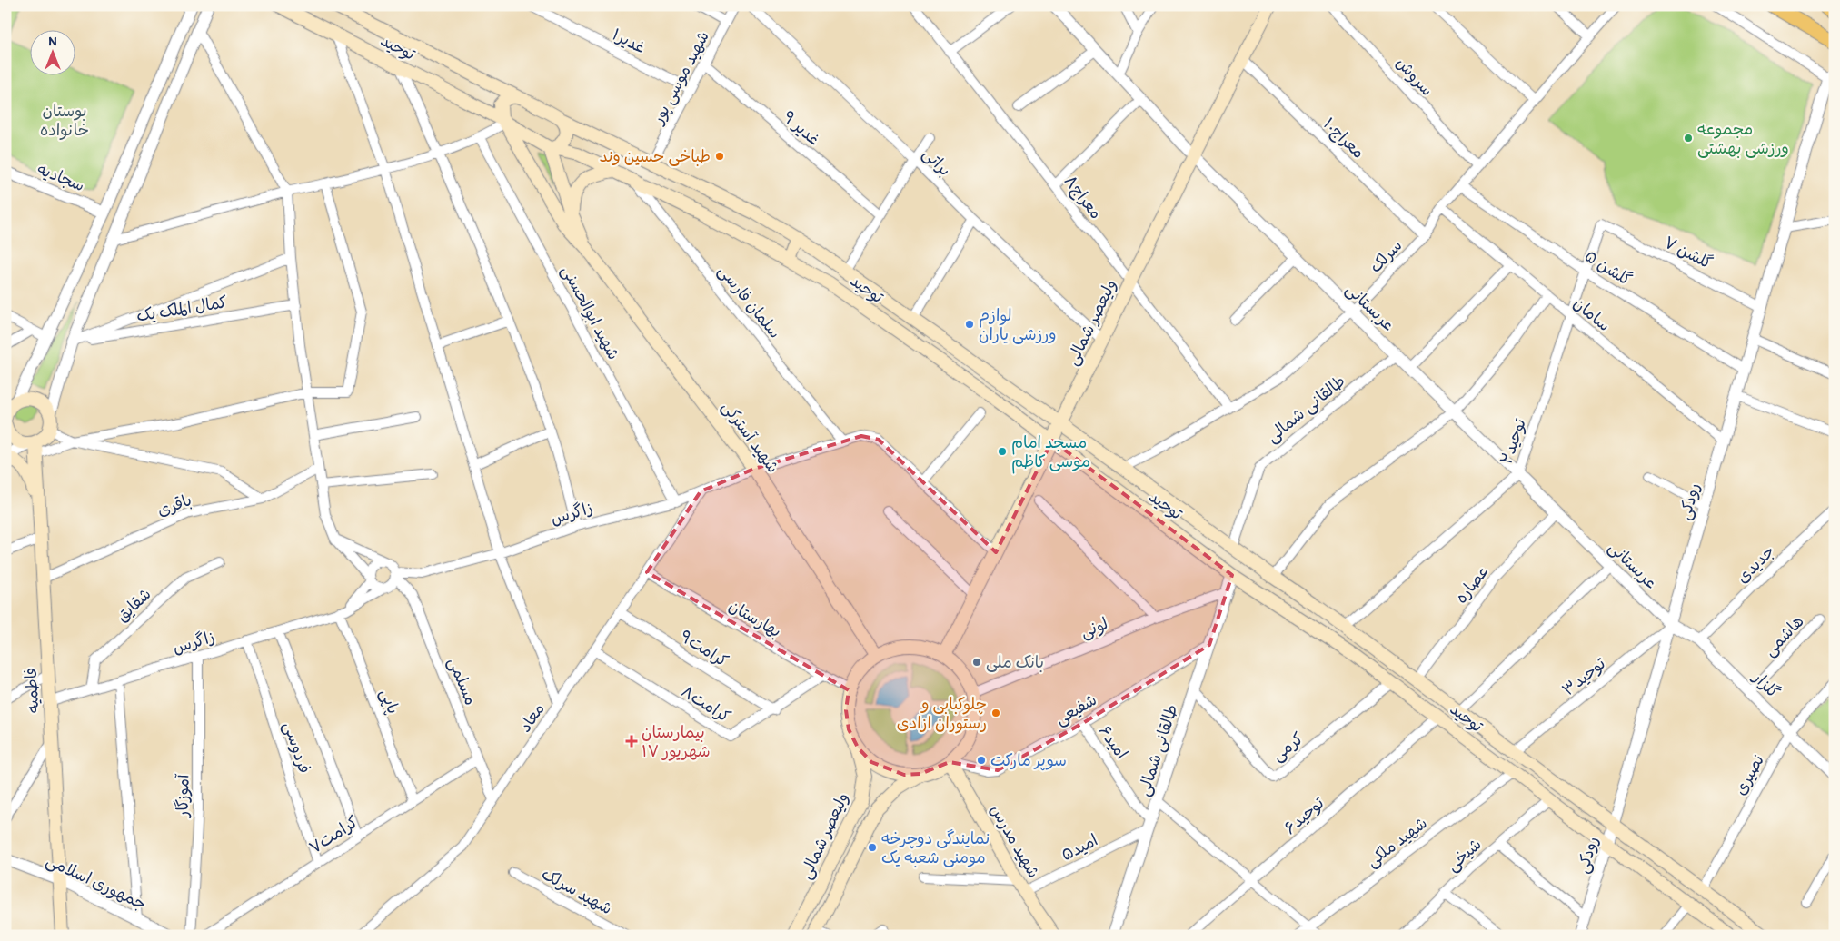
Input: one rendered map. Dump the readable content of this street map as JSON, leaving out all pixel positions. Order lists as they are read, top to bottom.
{
  "streets": {
    "main road": [
      "توحید",
      "ولیعصر شمالی",
      "شهید آسترکی",
      "فاطمیه",
      "شهید مدرس"
    ],
    "street": [
      "غدیر۱",
      "سروش",
      "شهید موسی پور",
      "غدیر ۹",
      "معراج۱۰",
      "براتی",
      "سجادیه",
      "معراج۸",
      "گلشن ۷",
      "سرلک",
      "گلشن ۵",
      "سلمان فارسی",
      "عربستانی",
      "کمال الملک یک",
      "شهید ابوالحسنی",
      "سامان",
      "طالقانی شمالی",
      "توحید۲",
      "رودکی",
      "باقری",
      "زاگرس",
      "جدیدی",
      "عصاره",
      "شقایق",
      "بهارستان",
      "لونی",
      "هاشمی",
      "کرامت۹",
      "توحید۳",
      "مسلمی",
      "گلزار",
      "پاپی",
      "کرامت۸",
      "شفیعی",
      "معاد",
      "امید۶",
      "کرمی",
      "فردوسی",
      "نصیری",
      "آموزگار",
      "توحید۶",
      "کرامت۷",
      "شهید ملکی",
      "امید۵",
      "شیخی",
      "جمهوری اسلامی",
      "شهید سرلک"
    ]
  },
  "crossings": [
    ["غدیر۱", "شهید موسی پور"],
    ["توحید", "شهید موسی پور"],
    ["توحید", "سرلک"],
    ["توحید", "سلمان فارسی"],
    ["توحید", "ولیعصر شمالی"],
    ["توحید", "طالقانی شمالی"],
    ["توحید", "توحید۲"],
    ["توحید", "رودکی"],
    ["توحید", "عصاره"],
    ["توحید", "توحید۳"],
    ["توحید", "کرمی"],
    ["توحید", "نصیری"],
    ["توحید", "توحید۶"],
    ["توحید", "شهید ملکی"],
    ["توحید", "شیخی"],
    ["سروش", "سرلک"],
    ["شهید موسی پور", "غدیر ۹"],
    ["معراج۱۰", "سرلک"],
    ["معراج۱۰", "ولیعصر شمالی"],
    ["براتی", "ولیعصر شمالی"],
    ["معراج۸", "سرلک"],
    ["معراج۸", "ولیعصر شمالی"],
    ["گلشن ۷", "توحید۲"],
    ["گلشن ۷", "رودکی"],
    ["سرلک", "گلشن ۵"],
    ["سرلک", "عربستانی"],
    ["سرلک", "سامان"],
    ["گلشن ۵", "توحید۲"],
    ["گلشن ۵", "رودکی"],
    ["سلمان فارسی", "زاگرس"],
    ["عربستانی", "ولیعصر شمالی"],
    ["عربستانی", "طالقانی شمالی"],
    ["عربستانی", "توحید۲"],
    ["عربستانی", "رودکی"],
    ["عربستانی", "عصاره"],
    ["عربستانی", "توحید۳"],
    ["عربستانی", "گلزار"],
    ["شهید ابوالحسنی", "زاگرس"],
    ["سامان", "توحید۲"],
    ["سامان", "رودکی"],
    ["ولیعصر شمالی", "شهید آسترکی"],
    ["ولیعصر شمالی", "زاگرس"],
    ["ولیعصر شمالی", "بهارستان"],
    ["ولیعصر شمالی", "لونی"],
    ["ولیعصر شمالی", "شفیعی"],
    ["ولیعصر شمالی", "شهید مدرس"],
    ["طالقانی شمالی", "لونی"],
    ["طالقانی شمالی", "شفیعی"],
    ["طالقانی شمالی", "امید۶"],
    ["طالقانی شمالی", "کرمی"],
    ["طالقانی شمالی", "امید۵"],
    ["شهید آسترکی", "زاگرس"],
    ["شهید آسترکی", "بهارستان"],
    ["شهید آسترکی", "لونی"],
    ["شهید آسترکی", "شفیعی"],
    ["شهید آسترکی", "شهید مدرس"],
    ["رودکی", "توحید۳"],
    ["رودکی", "گلزار"],
    ["باقری", "فاطمیه"],
    ["زاگرس", "شقایق"],
    ["زاگرس", "مسلمی"],
    ["زاگرس", "فاطمیه"],
    ["زاگرس", "پاپی"],
    ["زاگرس", "معاد"],
    ["زاگرس", "فردوسی"],
    ["زاگرس", "آموزگار"],
    ["جدیدی", "گلزار"],
    ["بهارستان", "لونی"],
    ["بهارستان", "کرامت۸"],
    ["بهارستان", "شفیعی"],
    ["بهارستان", "معاد"],
    ["بهارستان", "شهید مدرس"],
    ["لونی", "شفیعی"],
    ["لونی", "شهید مدرس"],
    ["هاشمی", "گلزار"],
    ["کرامت۹", "کرامت۸"],
    ["کرامت۹", "معاد"],
    ["توحید۳", "گلزار"],
    ["مسلمی", "معاد"],
    ["مسلمی", "کرامت۷"],
    ["گلزار", "نصیری"],
    ["فاطمیه", "جمهوری اسلامی"],
    ["پاپی", "کرامت۷"],
    ["کرامت۸", "معاد"],
    ["شفیعی", "امید۶"],
    ["شفیعی", "شهید مدرس"],
    ["امید۶", "امید۵"],
    ["فردوسی", "کرامت۷"],
    ["شهید مدرس", "امید۵"]
  ],
  "parks": ["بوستان خانواده"],
  "places": {
    "other": [
      "مجموعه ورزشی بهشتی",
      "طباخی حسین وند",
      "لوازم ورزشی یاران",
      "مسجد امام موسی کاظم",
      "بانک ملی",
      "چلوکبابی و رستوران ازادی",
      "سوپر مارکت",
      "نمایندگی دوچرخه مومنی شعبه یک"
    ],
    "health": ["بیمارستان ۱۷ شهریور"]
  },
  "north": "top"
}
